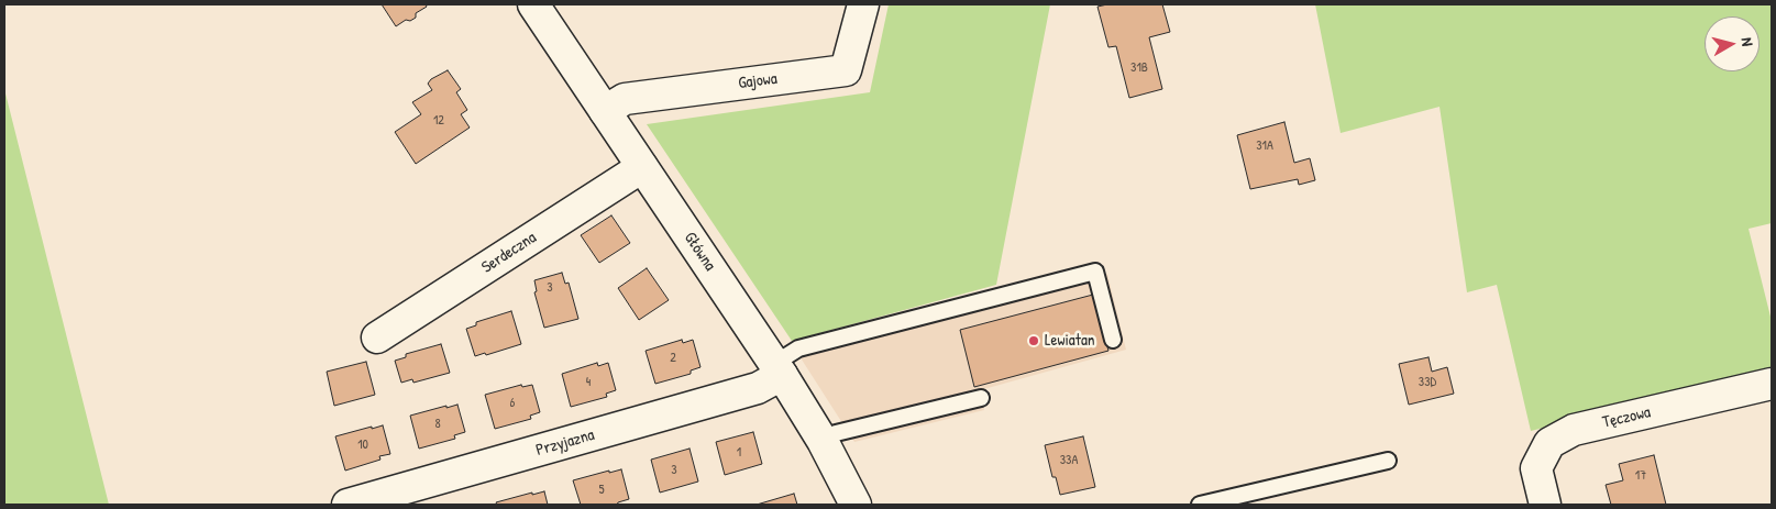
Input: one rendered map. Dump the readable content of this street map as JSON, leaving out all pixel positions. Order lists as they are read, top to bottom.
{
  "streets": {
    "street": [
      "Gajowa",
      "Główna",
      "Serdeczna",
      "Tęczowa",
      "Przyjazna"
    ]
  },
  "crossings": [
    ["Gajowa", "Główna"],
    ["Główna", "Serdeczna"],
    ["Główna", "Przyjazna"]
  ],
  "places": ["Lewiatan"],
  "house_numbers": [
    "31B",
    "12",
    "31A",
    "3",
    "2",
    "4",
    "33D",
    "6",
    "8",
    "10",
    "1",
    "33A",
    "3",
    "17",
    "5"
  ],
  "north": "right"
}
